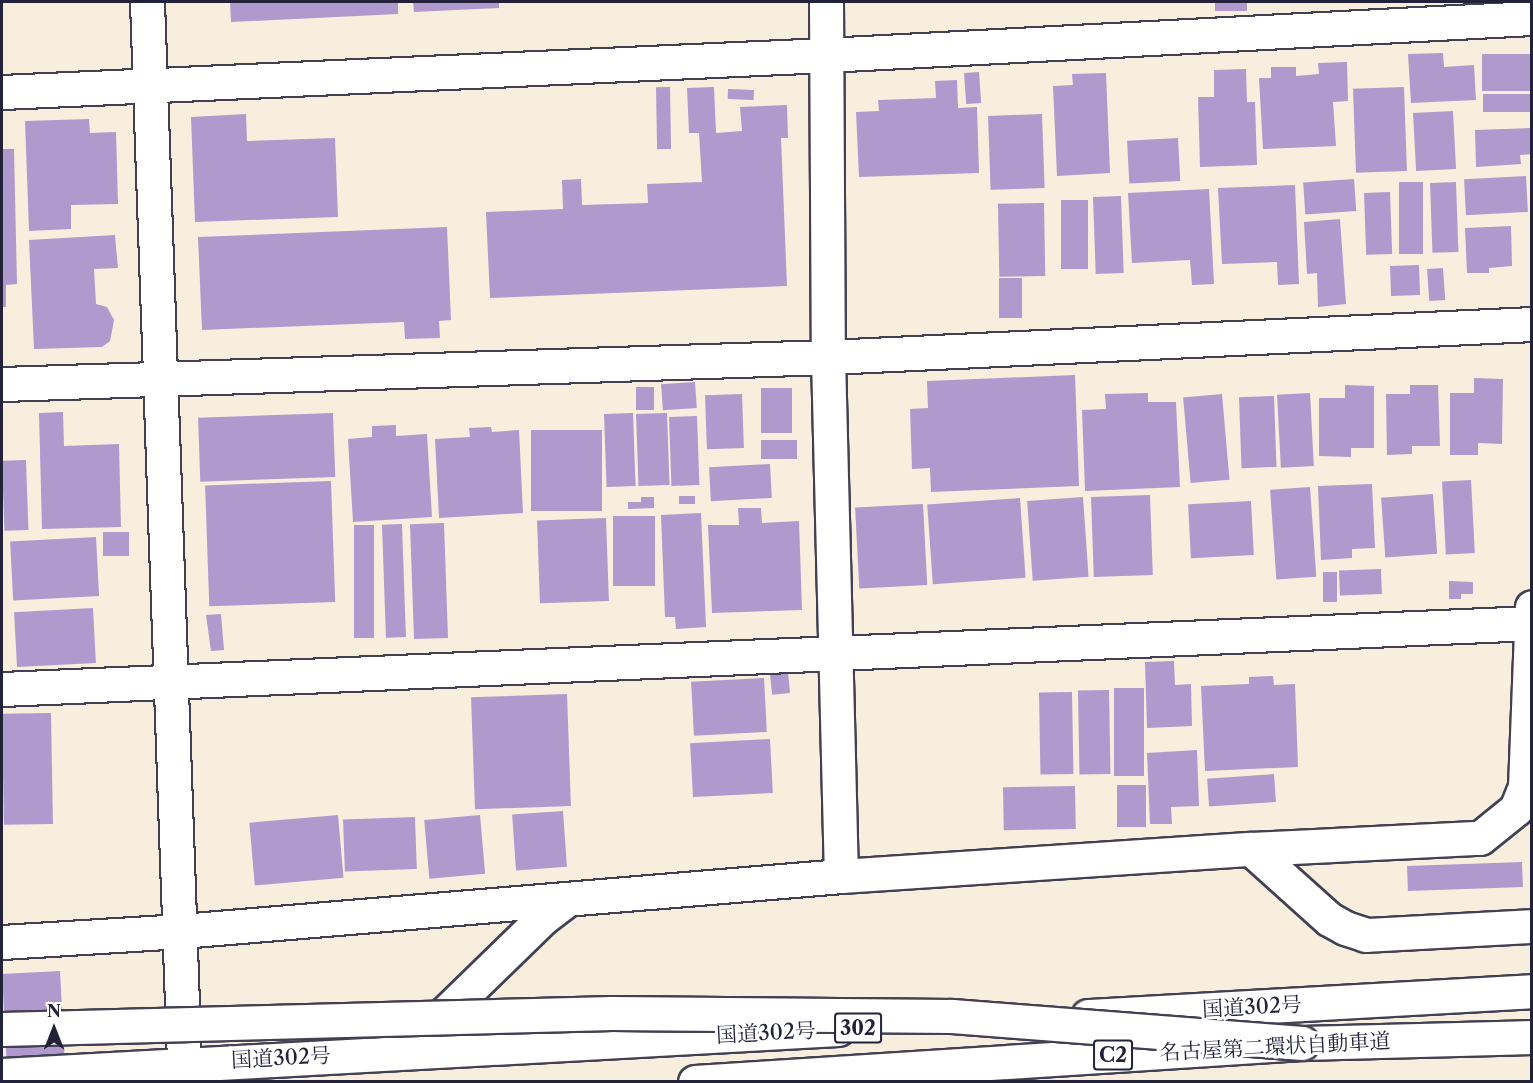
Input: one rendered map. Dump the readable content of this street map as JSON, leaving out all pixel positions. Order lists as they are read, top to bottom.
{
  "streets": {
    "main road": [
      "国道302号",
      "302",
      "名古屋第二環状自動車道",
      "C2"
    ]
  },
  "north": "top"
}
